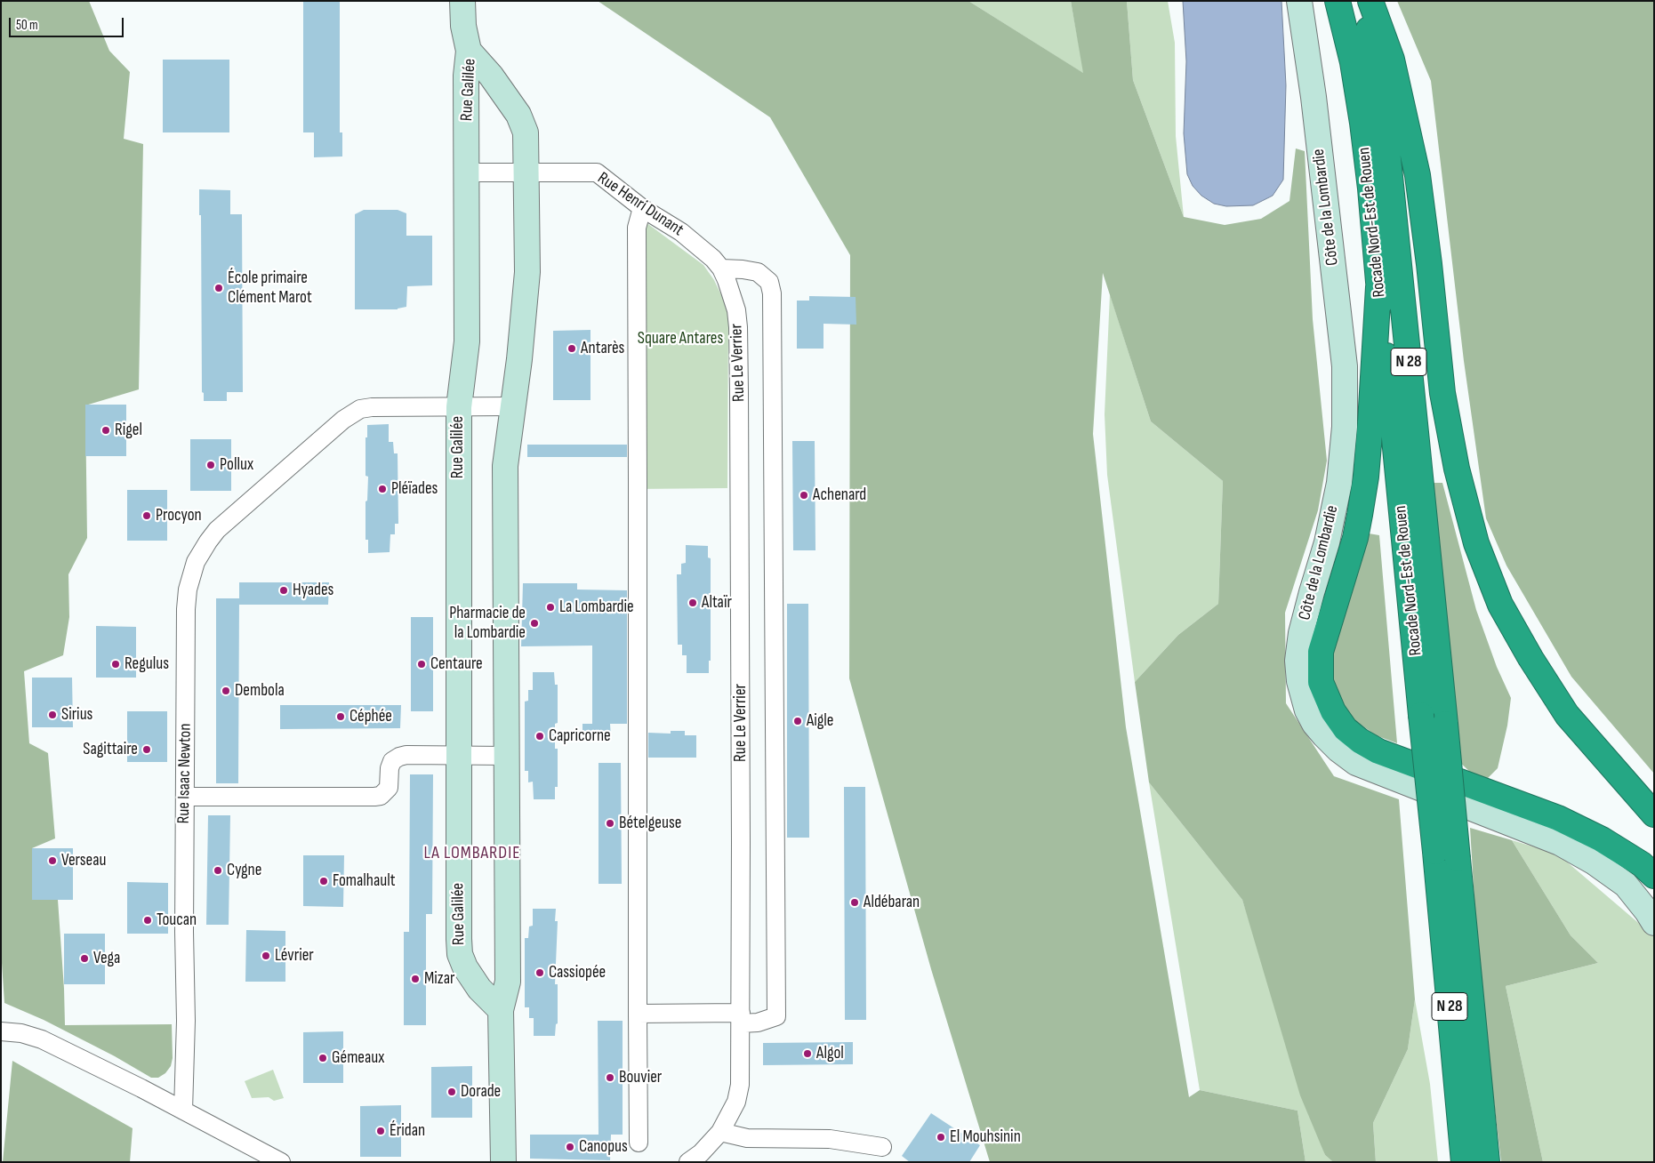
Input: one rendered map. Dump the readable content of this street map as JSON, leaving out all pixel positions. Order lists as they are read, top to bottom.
{
  "streets": {
    "highway": ["Rocade Nord-Est de Rouen", "N 28"],
    "street": [
      "Rue Galilée",
      "Rue Henri Dunant",
      "Côte de la Lombardie",
      "Rue Le Verrier",
      "Rue Isaac Newton"
    ]
  },
  "crossings": [
    ["Rue Galilée", "Rue Henri Dunant"],
    ["Rue Galilée", "Rue Isaac Newton"],
    ["Rue Henri Dunant", "Rue Le Verrier"]
  ],
  "districts": ["LA LOMBARDIE"],
  "parks": ["Square Antares"],
  "places": [
    "École primaire Clément Marot",
    "Antarès",
    "Rigel",
    "Pollux",
    "Pléïades",
    "Achenard",
    "Procyon",
    "Hyades",
    "Altaïr",
    "La Lombardie",
    "Pharmacie de la Lombardie",
    "Regulus",
    "Centaure",
    "Dembola",
    "Sirius",
    "Céphée",
    "Aigle",
    "Capricorne",
    "Sagittaire",
    "Bételgeuse",
    "Verseau",
    "Cygne",
    "Fomalhault",
    "Aldébaran",
    "Toucan",
    "Lévrier",
    "Vega",
    "Cassiopée",
    "Mizar",
    "Algol",
    "Gémeaux",
    "Bouvier",
    "Dorade",
    "Éridan",
    "El Mouhsinin",
    "Canopus"
  ],
  "scale_bar": "50 m"
}
